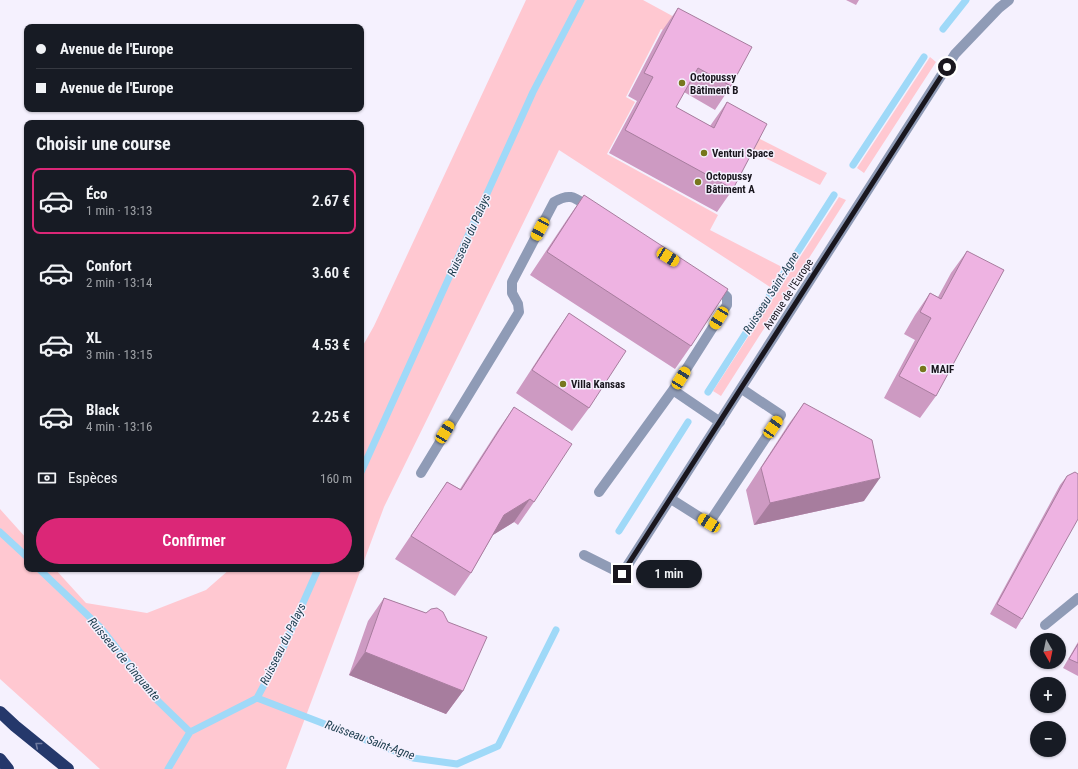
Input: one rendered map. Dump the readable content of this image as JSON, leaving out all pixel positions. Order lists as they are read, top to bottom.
{
  "streets": {
    "street": ["Avenue de l'Europe"]
  },
  "water": ["Ruisseau du Palays", "Ruisseau Saint-Agne", "Ruisseau de Cinquante"],
  "places": [
    "Octopussy Bâtiment B",
    "Venturi Space",
    "Octopussy Bâtiment A",
    "MAIF",
    "Villa Kansas"
  ],
  "north": "bottom",
  "page": {
    "banner": ["Avenue de l'Europe", "Avenue de l'Europe"],
    "heading": "Choisir une course",
    "list": [
      {
        "name": "Éco",
        "note": "1 min · 13:13",
        "value": "2.67 €"
      },
      {
        "name": "Confort",
        "note": "2 min · 13:14",
        "value": "3.60 €"
      },
      {
        "name": "XL",
        "note": "3 min · 13:15",
        "value": "4.53 €"
      },
      {
        "name": "Black",
        "note": "4 min · 13:16",
        "value": "2.25 €"
      }
    ],
    "pay": ["Espèces", "160 m"],
    "buttons": "Confirmer",
    "bubble": "1 min",
    "map_buttons": ["+", "−"]
  }
}
